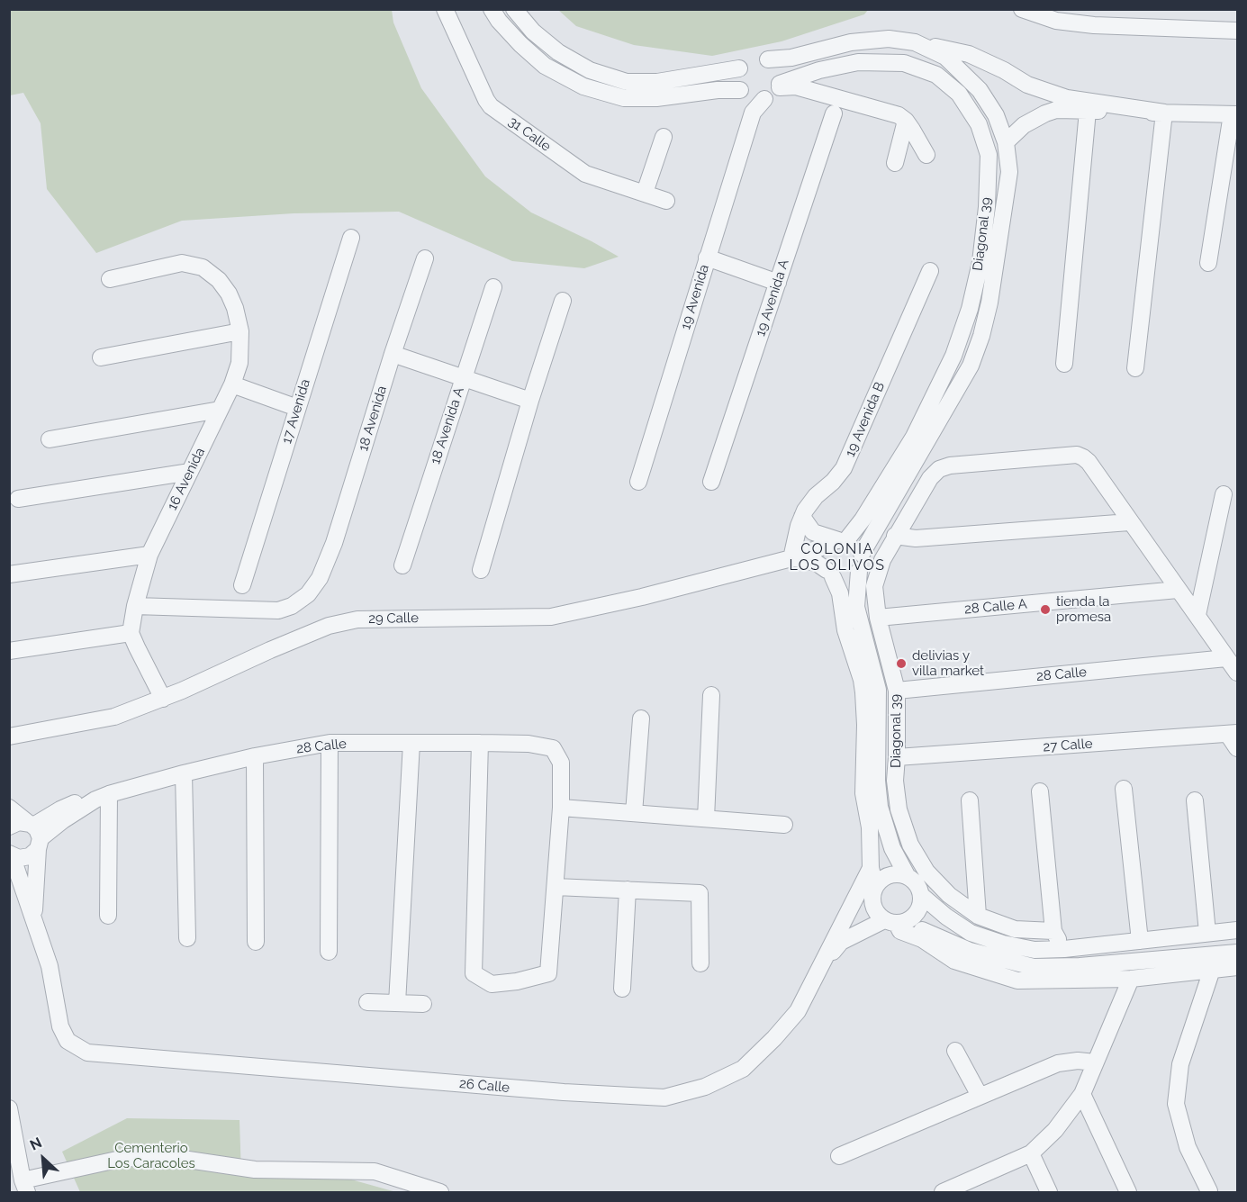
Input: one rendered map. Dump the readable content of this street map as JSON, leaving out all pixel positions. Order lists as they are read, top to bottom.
{
  "streets": {
    "street": [
      "31 Calle",
      "Diagonal 39",
      "19 Avenida",
      "19 Avenida A",
      "17 Avenida",
      "18 Avenida",
      "19 Avenida B",
      "18 Avenida A",
      "16 Avenida",
      "28 Calle A",
      "29 Calle",
      "28 Calle",
      "27 Calle",
      "26 Calle"
    ]
  },
  "crossings": [
    ["Diagonal 39", "19 Avenida"],
    ["Diagonal 39", "28 Calle A"],
    ["Diagonal 39", "29 Calle"],
    ["Diagonal 39", "28 Calle"],
    ["Diagonal 39", "27 Calle"],
    ["Diagonal 39", "26 Calle"],
    ["18 Avenida", "16 Avenida"],
    ["19 Avenida B", "29 Calle"]
  ],
  "districts": ["COLONIA LOS OLIVOS"],
  "parks": ["Cementerio Los Caracoles"],
  "places": ["tienda la promesa", "delivias y villa market"],
  "north": "top left"
}
